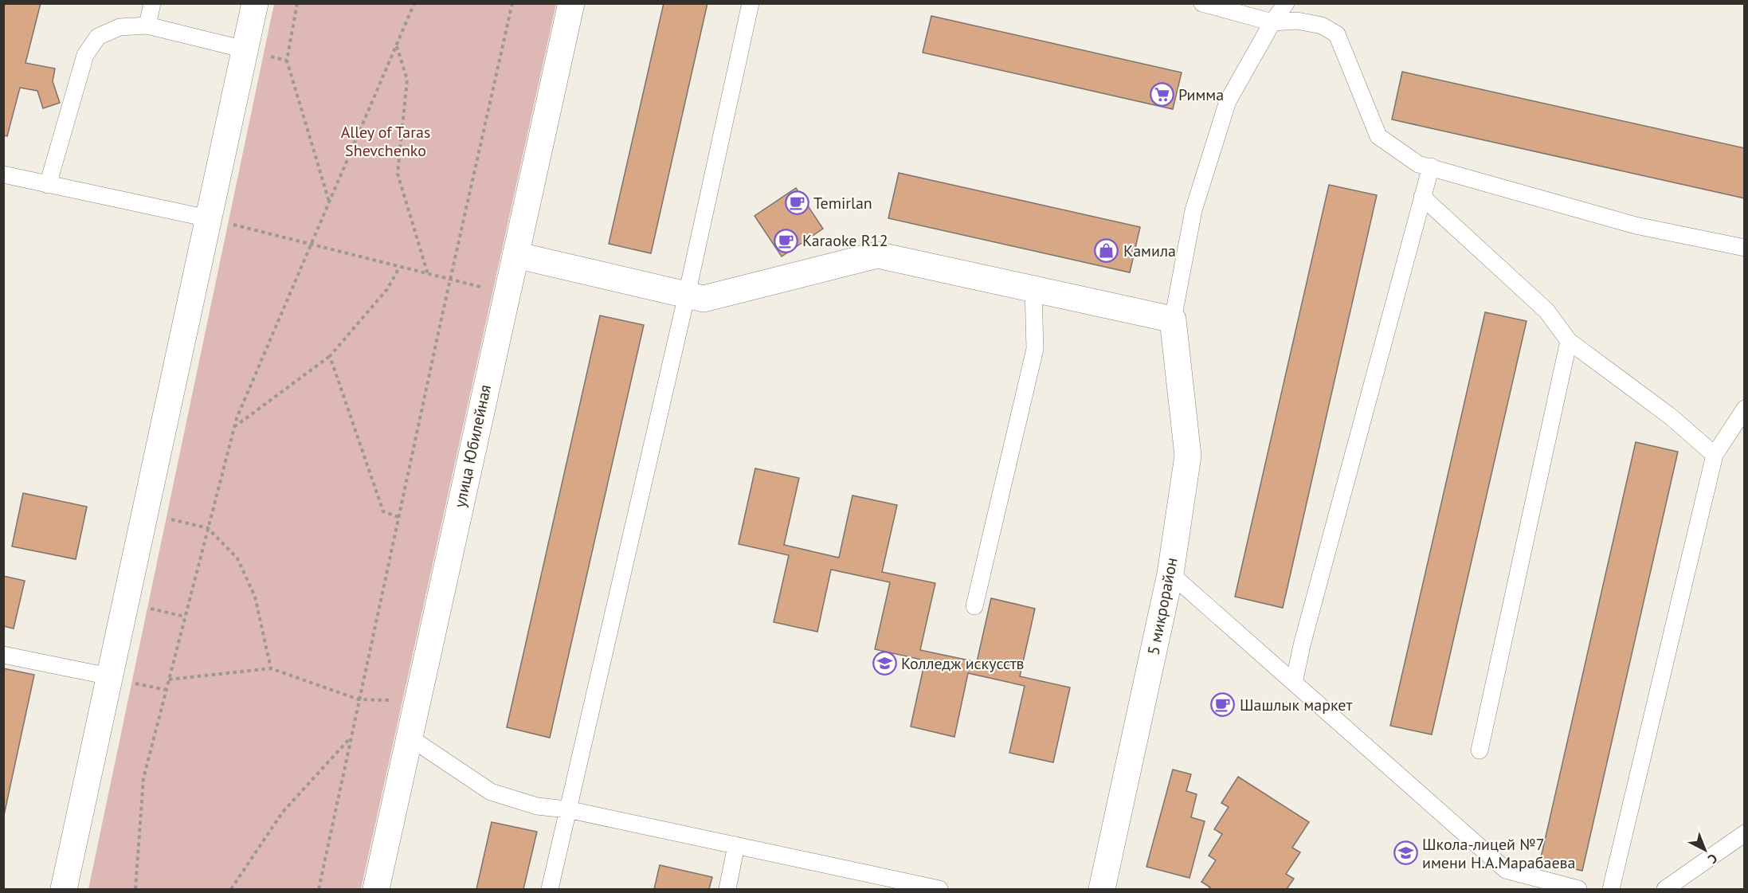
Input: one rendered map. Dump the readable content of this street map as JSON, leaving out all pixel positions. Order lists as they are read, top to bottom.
{
  "streets": {
    "street": ["улица Юбилейная", "5 микрорайон"]
  },
  "parks": ["Alley of Taras Shevchenko"],
  "places": {
    "supermarket": ["Римма"],
    "cafe": ["Temirlan", "Karaoke R12", "Шашлык маркет"],
    "shop": ["Камила"],
    "school or university": ["Колледж искусств", "Школа-лицей №7 имени Н.А.Марабаева"]
  },
  "north": "bottom right"
}
